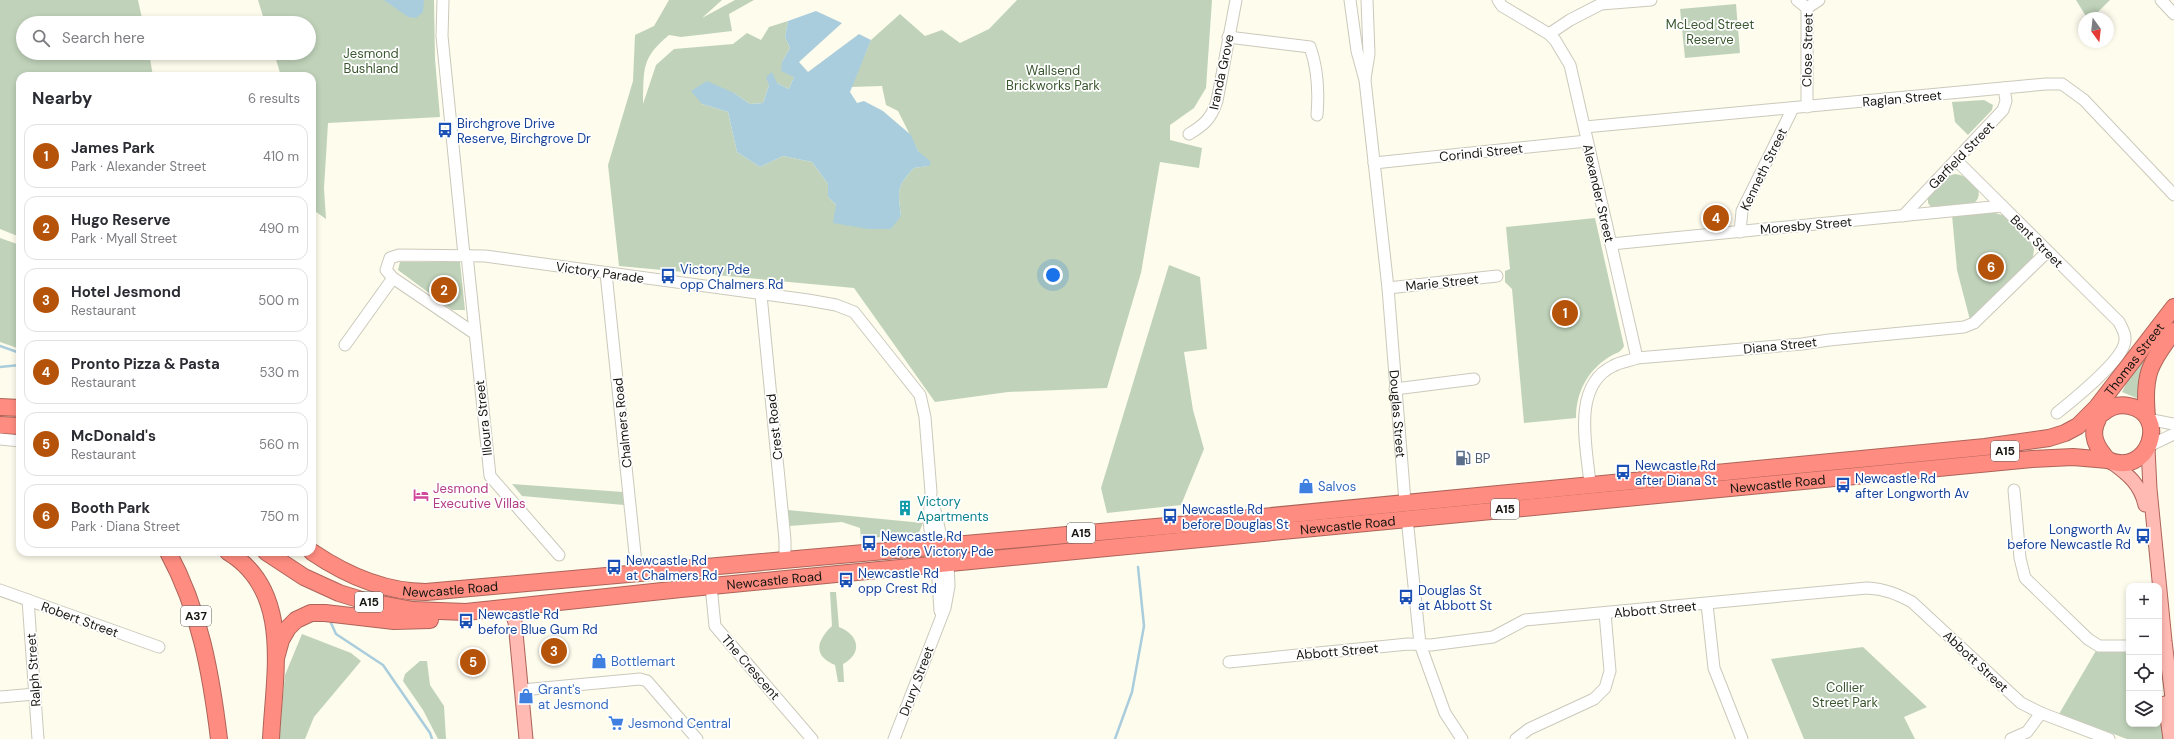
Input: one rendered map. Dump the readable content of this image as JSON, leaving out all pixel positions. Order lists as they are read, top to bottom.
{
  "streets": {
    "highway": [
      "Thomas Street",
      "Douglas Street",
      "A15",
      "Newcastle Road",
      "A37"
    ],
    "street": [
      "Close Street",
      "Iranda Grove",
      "Raglan Street",
      "Corindi Street",
      "Garfield Street",
      "Kenneth Street",
      "Alexander Street",
      "Moresby Street",
      "Bent Street",
      "Victory Parade",
      "Marie Street",
      "Diana Street",
      "Illoura Street",
      "Chalmers Road",
      "Crest Road",
      "Abbott Street",
      "Robert Street",
      "The Crescent",
      "Ralph Street",
      "Drury Street"
    ]
  },
  "crossings": [
    ["Close Street", "Raglan Street"],
    ["Raglan Street", "Garfield Street"],
    ["Raglan Street", "Kenneth Street"],
    ["Raglan Street", "Alexander Street"],
    ["Corindi Street", "Alexander Street"],
    ["Corindi Street", "Douglas Street"],
    ["Garfield Street", "Moresby Street"],
    ["Garfield Street", "Bent Street"],
    ["Kenneth Street", "Moresby Street"],
    ["Alexander Street", "Moresby Street"],
    ["Alexander Street", "Diana Street"],
    ["Moresby Street", "Bent Street"],
    ["Bent Street", "Diana Street"],
    ["Bent Street", "Thomas Street"],
    ["Victory Parade", "Illoura Street"],
    ["Victory Parade", "Chalmers Road"],
    ["Victory Parade", "Crest Road"],
    ["Victory Parade", "Newcastle Road"],
    ["Marie Street", "Douglas Street"],
    ["Diana Street", "Newcastle Road"],
    ["Thomas Street", "A15"],
    ["Thomas Street", "Newcastle Road"],
    ["Douglas Street", "Newcastle Road"],
    ["Douglas Street", "Abbott Street"],
    ["Chalmers Road", "Newcastle Road"],
    ["Crest Road", "Newcastle Road"],
    ["A15", "Newcastle Road"],
    ["Newcastle Road", "The Crescent"],
    ["Newcastle Road", "Drury Street"],
    ["Robert Street", "Ralph Street"]
  ],
  "parks": [
    "McLeod Street Reserve",
    "Jesmond Bushland",
    "Wallsend Brickworks Park",
    "Collier Street Park"
  ],
  "places": {
    "bus stop": [
      "Birchgrove Drive Reserve, Birchgrove Dr",
      "Victory Pde opp Chalmers Rd",
      "Newcastle Rd after Diana St",
      "Newcastle Rd after Longworth Av",
      "Newcastle Rd before Douglas St",
      "Longworth Av before Newcastle Rd",
      "Newcastle Rd before Victory Pde",
      "Newcastle Rd at Chalmers Rd",
      "Newcastle Rd opp Crest Rd",
      "Douglas St at Abbott St",
      "Newcastle Rd before Blue Gum Rd"
    ],
    "fuel station": ["BP"],
    "shop": ["Salvos", "Bottlemart", "Grant's at Jesmond"],
    "hotel": ["Jesmond Executive Villas"],
    "building": ["Victory Apartments"],
    "supermarket": ["Jesmond Central"]
  },
  "north": "bottom",
  "page": {
    "search": "Search here",
    "heading": ["Nearby", "6 results"],
    "list": [
      {
        "mark": "1",
        "name": "James Park",
        "note": "Park · Alexander Street",
        "value": "410 m"
      },
      {
        "mark": "2",
        "name": "Hugo Reserve",
        "note": "Park · Myall Street",
        "value": "490 m"
      },
      {
        "mark": "3",
        "name": "Hotel Jesmond",
        "note": "Restaurant",
        "value": "500 m"
      },
      {
        "mark": "4",
        "name": "Pronto Pizza & Pasta",
        "note": "Restaurant",
        "value": "530 m"
      },
      {
        "mark": "5",
        "name": "McDonald's",
        "note": "Restaurant",
        "value": "560 m"
      },
      {
        "mark": "6",
        "name": "Booth Park",
        "note": "Park · Diana Street",
        "value": "750 m"
      }
    ],
    "pins": [
      "4",
      "6",
      "2",
      "1",
      "3",
      "5"
    ],
    "map_buttons": ["+", "−"]
  }
}
